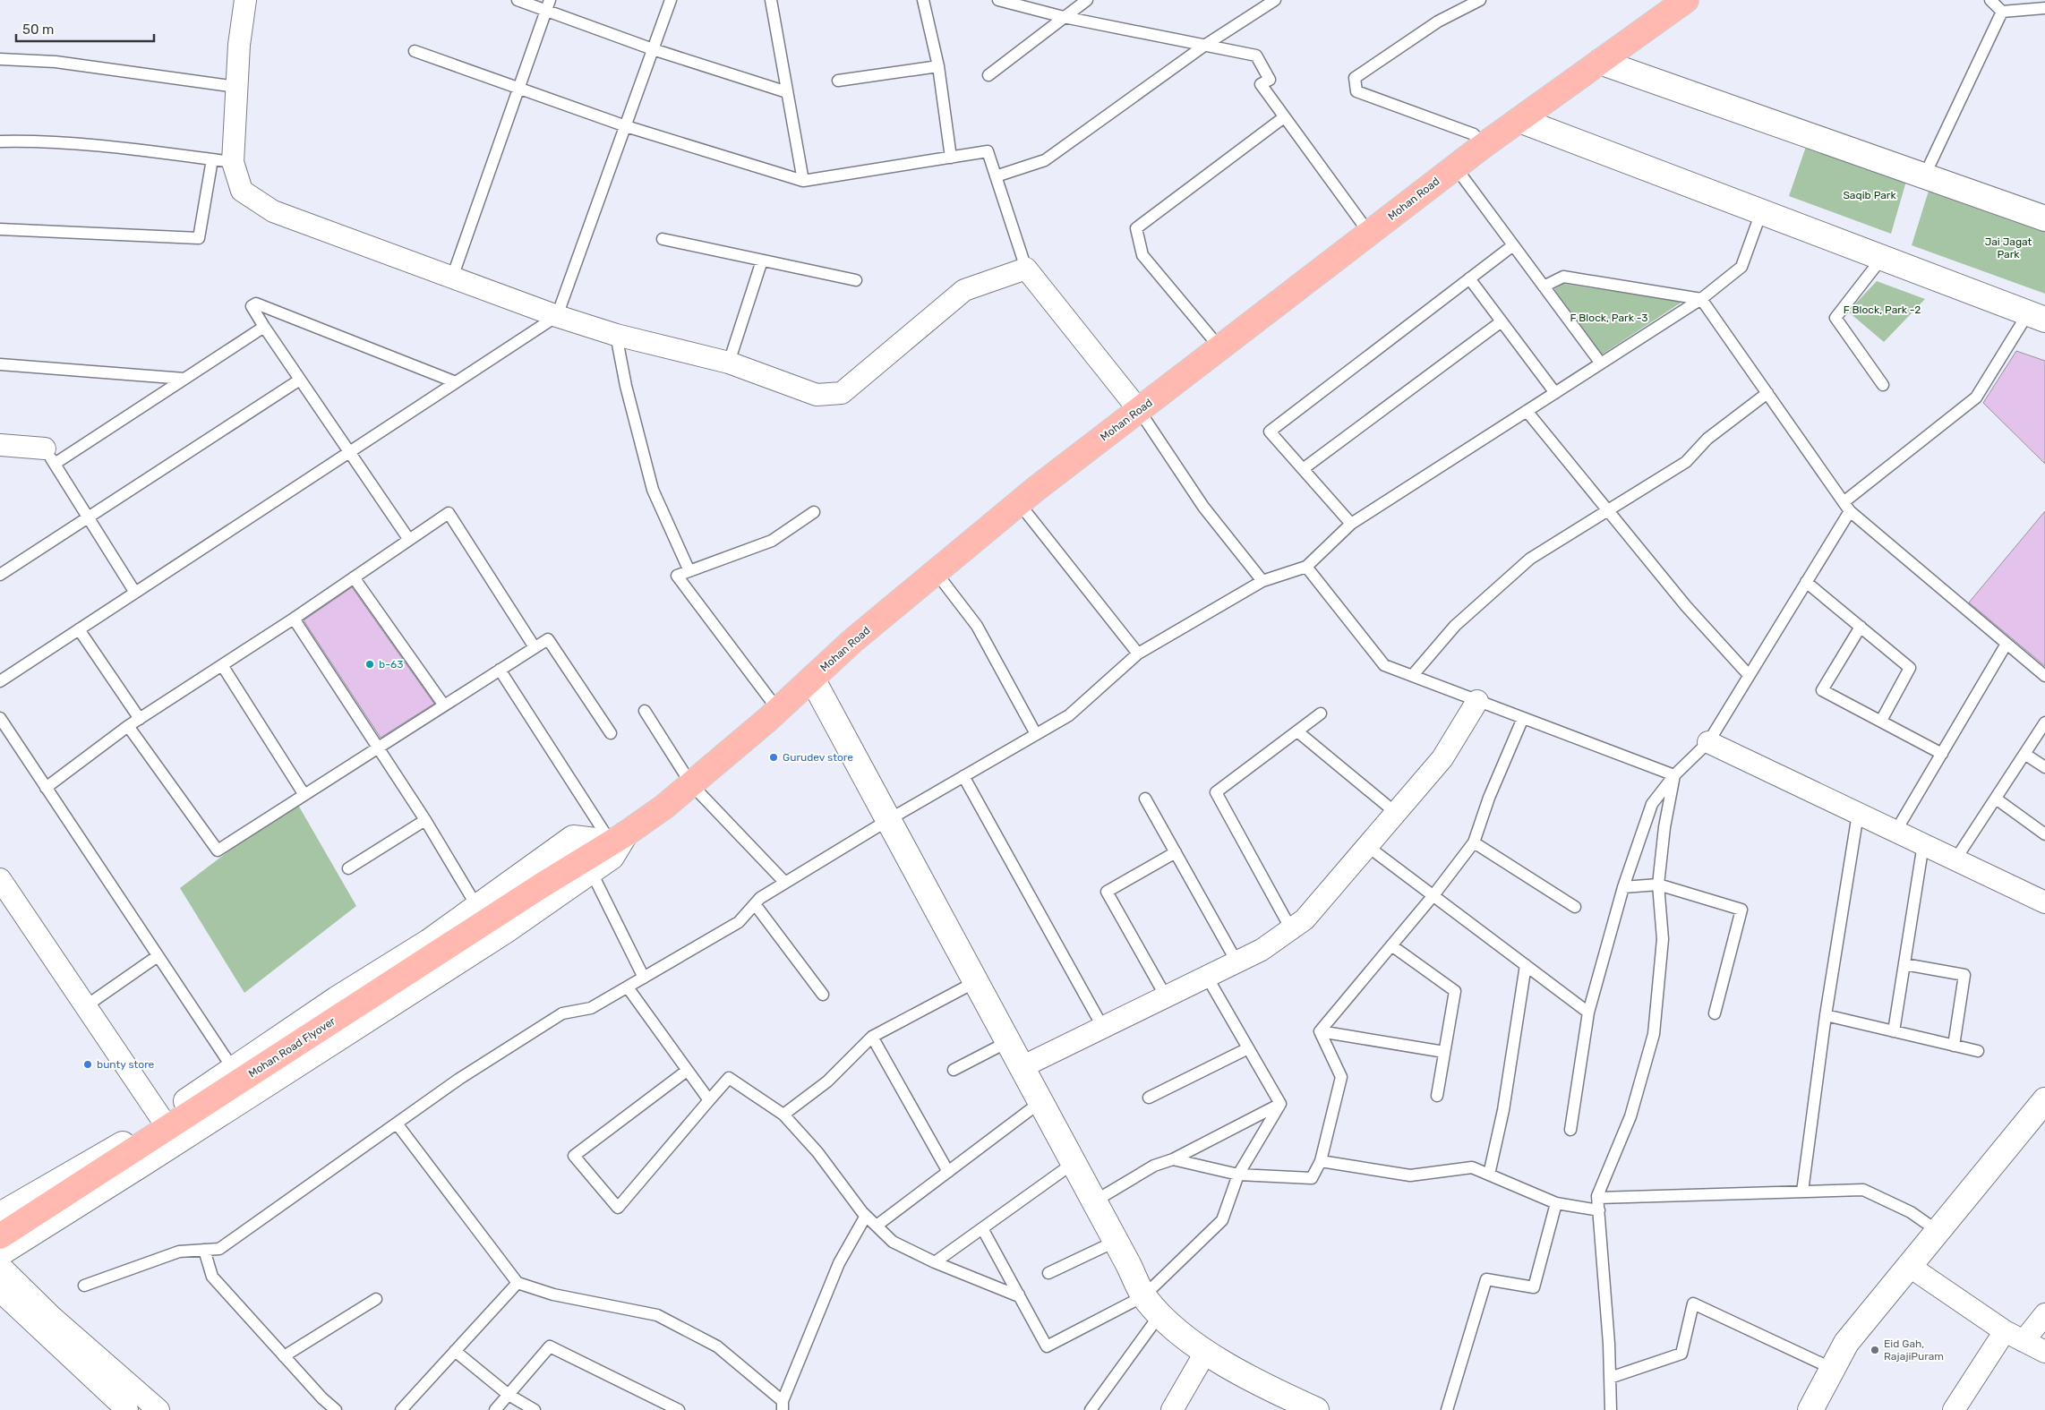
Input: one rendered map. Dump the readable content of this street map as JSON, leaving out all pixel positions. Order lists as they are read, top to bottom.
{
  "streets": {
    "main road": ["Mohan Road", "Mohan Road Flyover"]
  },
  "crossings": [
    ["Mohan Road", "Mohan Road Flyover"]
  ],
  "parks": [
    "Saqib Park",
    "Jai Jagat Park",
    "F Block, Park -2",
    "F Block, Park -3"
  ],
  "places": [
    "b-63",
    "Gurudev store",
    "bunty store",
    "Eid Gah, RajajiPuram"
  ],
  "scale_bar": "50 m"
}
